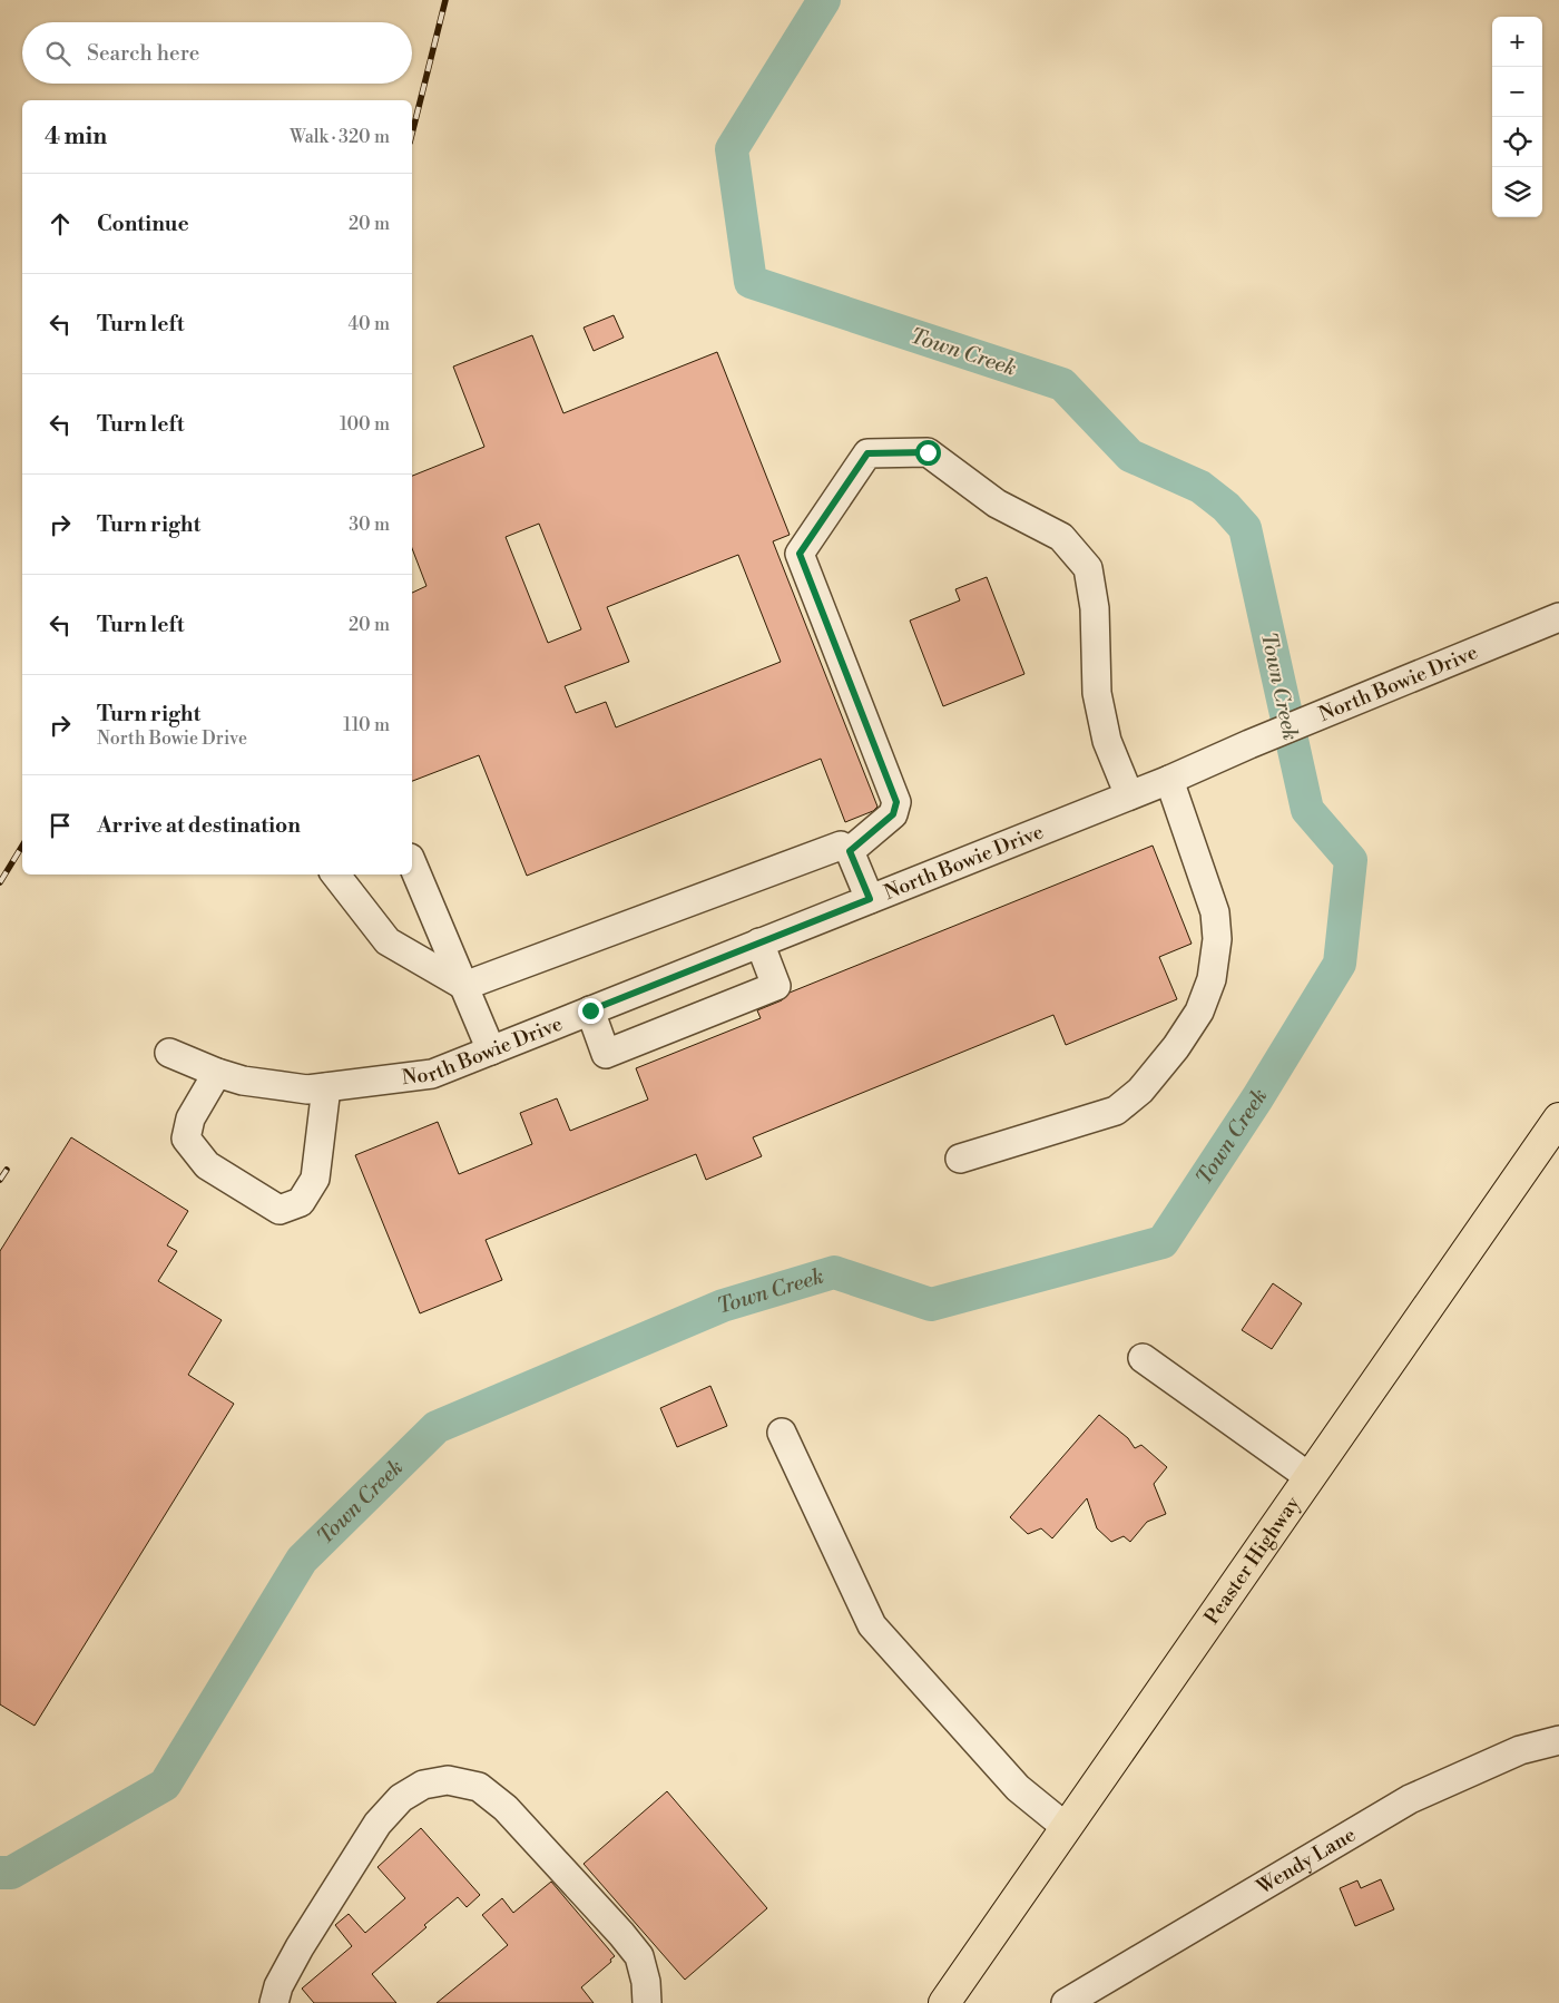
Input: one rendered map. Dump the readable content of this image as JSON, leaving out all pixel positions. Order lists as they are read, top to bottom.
{
  "streets": {
    "main road": ["Peaster Highway"],
    "street": ["North Bowie Drive", "Wendy Lane"]
  },
  "water": ["Town Creek"],
  "page": {
    "map_buttons": ["+", "−"],
    "search": "Search here",
    "heading": ["4 min", "Walk · 320 m"],
    "list": [
      ["Continue", "20 m"],
      ["Turn left", "40 m"],
      ["Turn left", "100 m"],
      ["Turn right", "30 m"],
      ["Turn left", "20 m"],
      ["Turn right", "North Bowie Drive", "110 m"],
      "Arrive at destination"
    ]
  }
}
